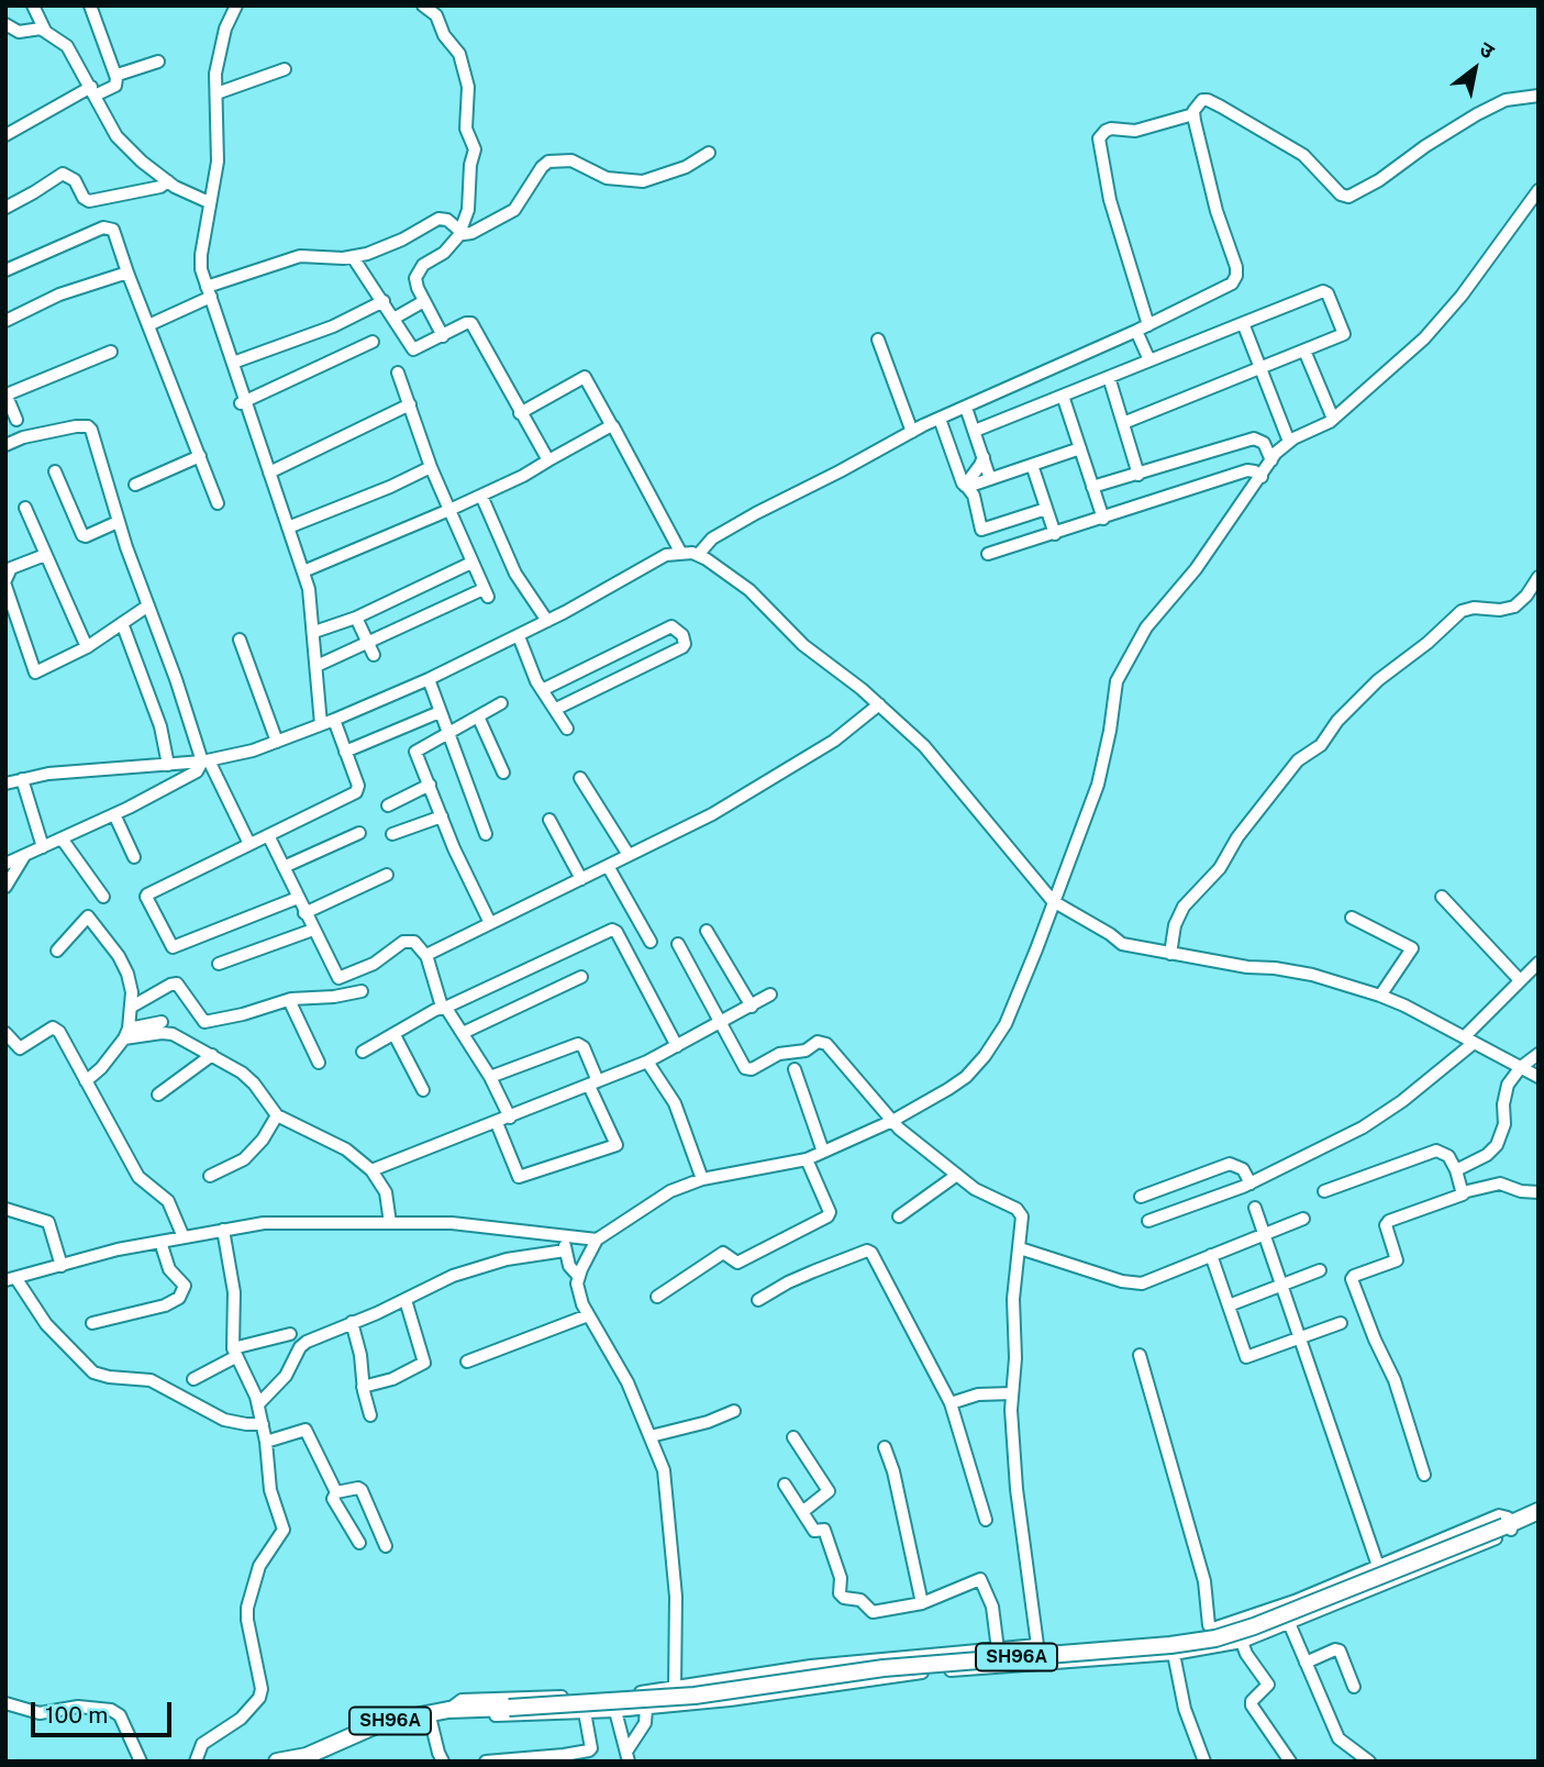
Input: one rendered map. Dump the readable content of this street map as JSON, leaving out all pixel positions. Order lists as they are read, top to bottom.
{
  "streets": {
    "main road": ["SH96A"]
  },
  "scale_bar": "100 m",
  "north": "top right"
}
